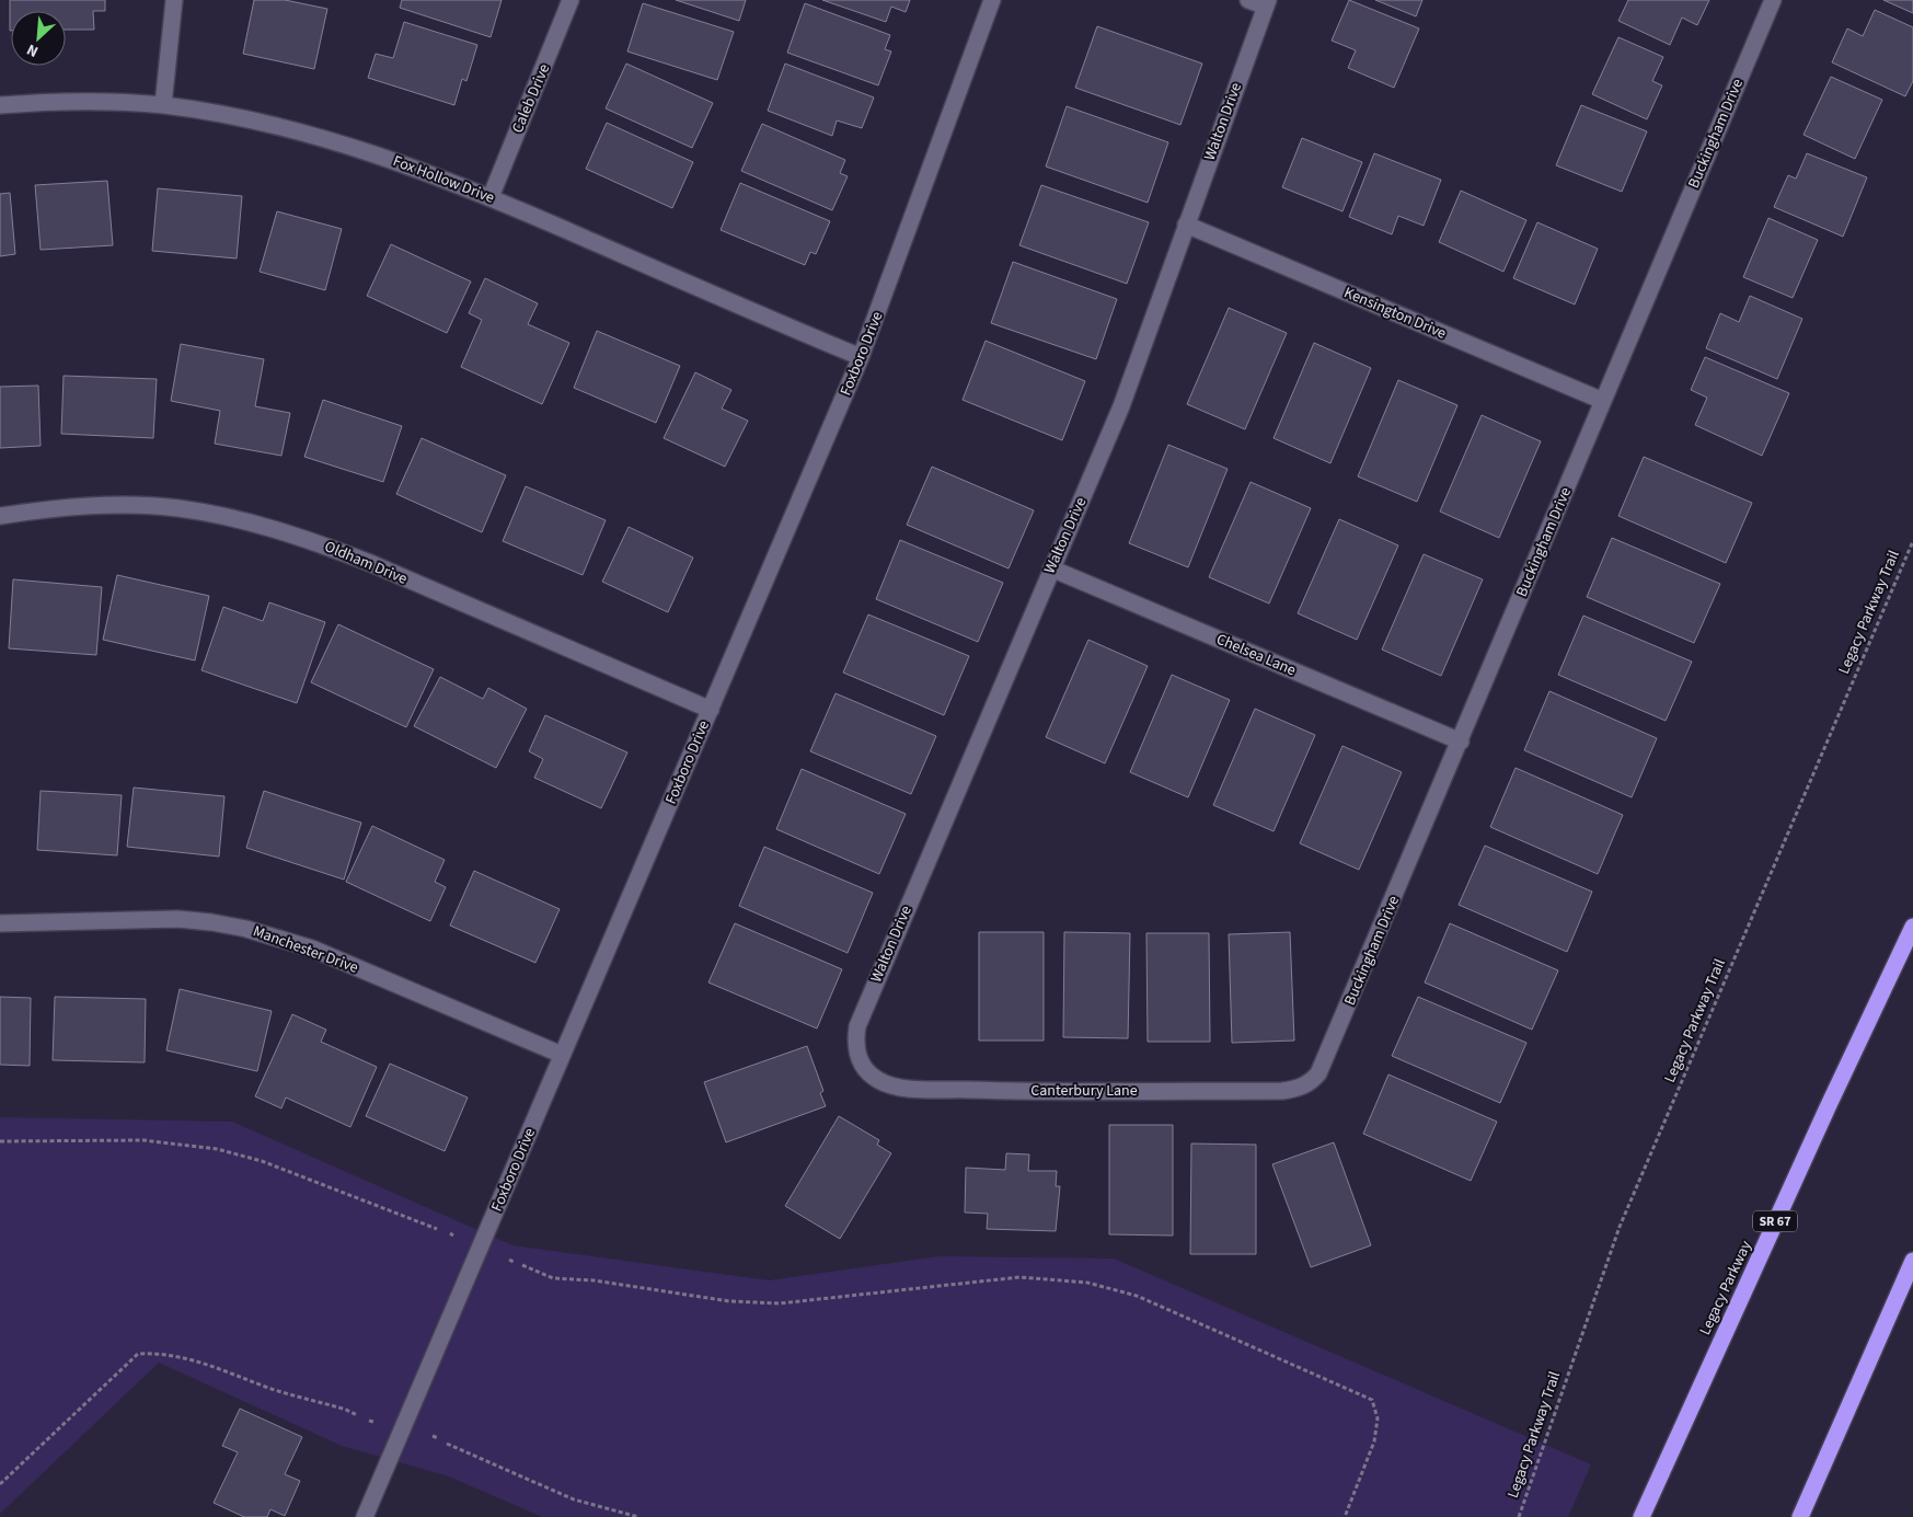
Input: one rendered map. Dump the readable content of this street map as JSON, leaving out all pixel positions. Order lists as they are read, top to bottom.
{
  "streets": {
    "highway": ["SR 67", "Legacy Parkway"],
    "street": [
      "Caleb Drive",
      "Walton Drive",
      "Buckingham Drive",
      "Fox Hollow Drive",
      "Kensington Drive",
      "Foxboro Drive",
      "Oldham Drive",
      "Chelsea Lane",
      "Manchester Drive",
      "Canterbury Lane"
    ],
    "path": ["Legacy Parkway Trail"]
  },
  "crossings": [
    ["Caleb Drive", "Fox Hollow Drive"],
    ["Walton Drive", "Kensington Drive"],
    ["Walton Drive", "Chelsea Lane"],
    ["Walton Drive", "Canterbury Lane"],
    ["Buckingham Drive", "Kensington Drive"],
    ["Buckingham Drive", "Chelsea Lane"],
    ["Buckingham Drive", "Canterbury Lane"],
    ["Fox Hollow Drive", "Foxboro Drive"],
    ["Foxboro Drive", "Oldham Drive"],
    ["Foxboro Drive", "Manchester Drive"]
  ],
  "north": "bottom left"
}
